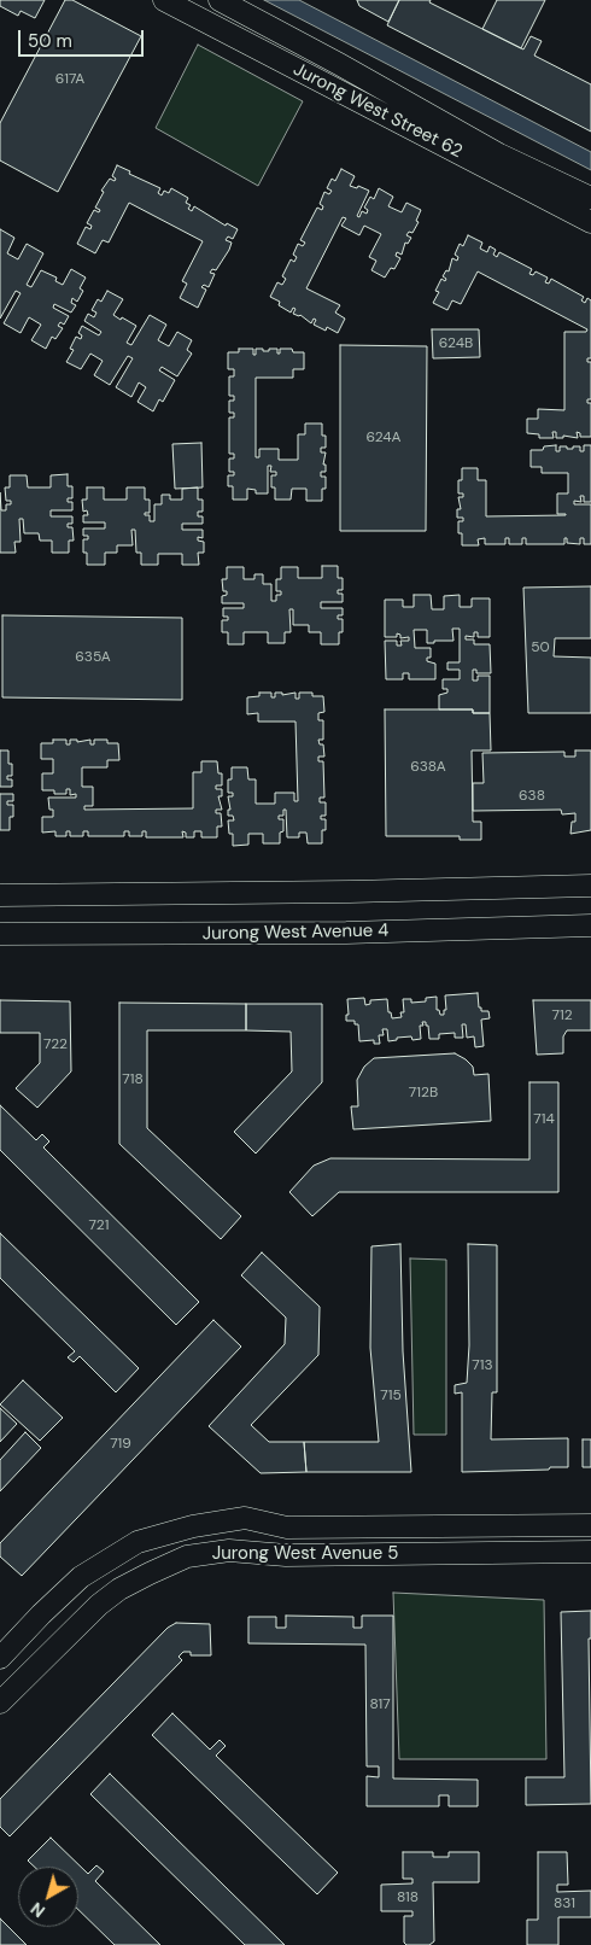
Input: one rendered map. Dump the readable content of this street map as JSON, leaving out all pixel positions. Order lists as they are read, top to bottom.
{
  "streets": {
    "street": ["Jurong West Street 62", "Jurong West Avenue 4", "Jurong West Avenue 5"]
  },
  "house_numbers": [
    "617A",
    "624B",
    "624A",
    "50",
    "635A",
    "638A",
    "638",
    "712",
    "722",
    "718",
    "712B",
    "714",
    "721",
    "713",
    "715",
    "719",
    "817",
    "818",
    "831"
  ],
  "scale_bar": "50 m",
  "north": "bottom left"
}
